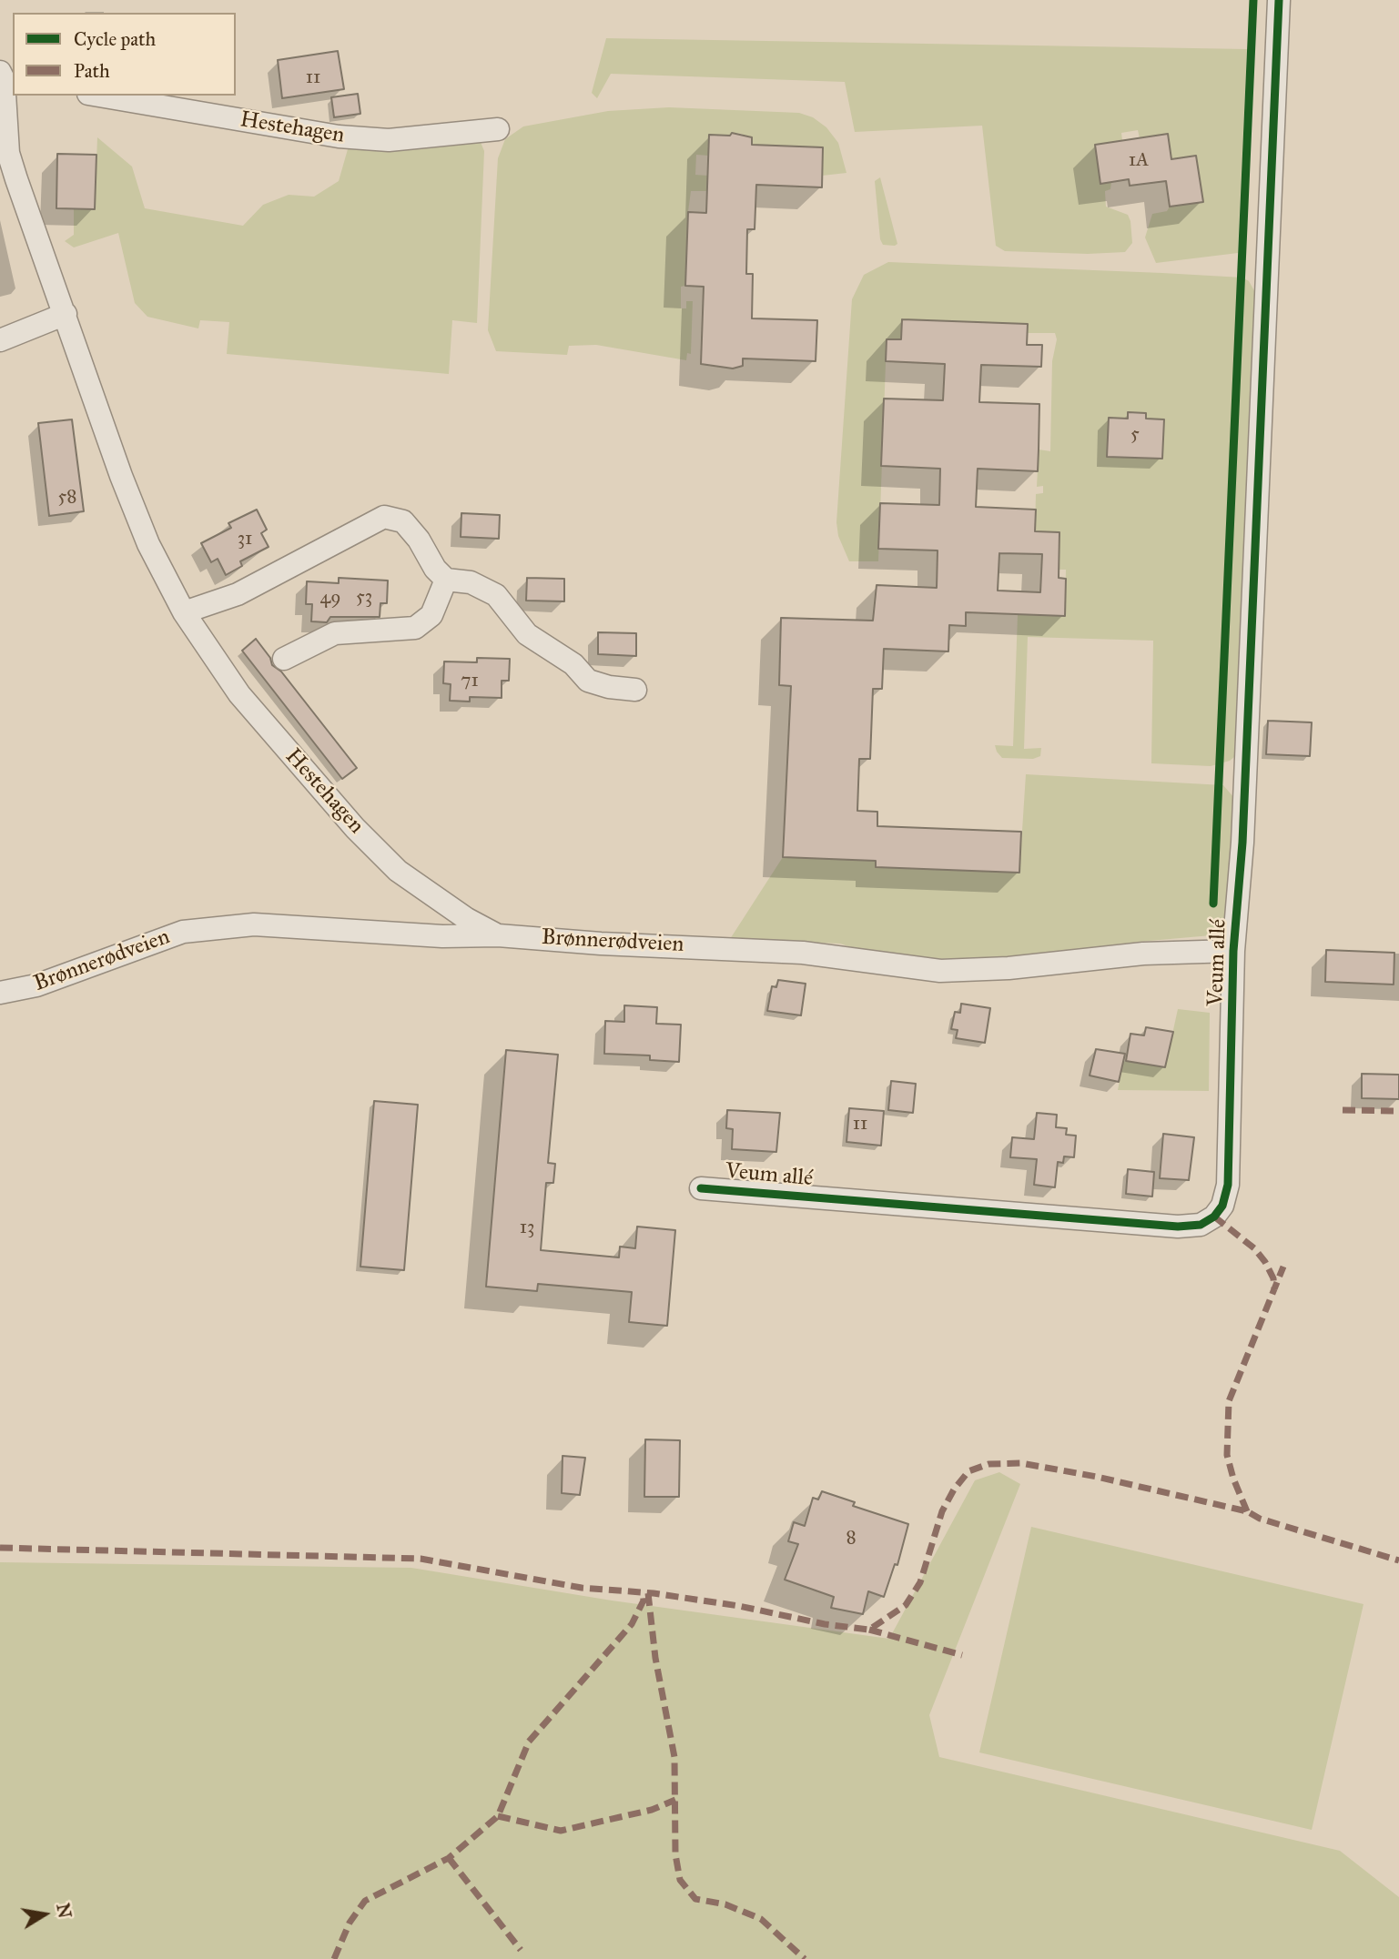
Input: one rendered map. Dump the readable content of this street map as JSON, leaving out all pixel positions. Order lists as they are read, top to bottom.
{
  "streets": {
    "street": ["Hestehagen", "Brønnerødveien", "Veum allé"]
  },
  "crossings": [
    ["Hestehagen", "Brønnerødveien"],
    ["Brønnerødveien", "Veum allé"]
  ],
  "house_numbers": [
    "11",
    "1A",
    "5",
    "58",
    "31",
    "53",
    "49",
    "71",
    "11",
    "13",
    "8"
  ],
  "legend": ["Cycle path", "Path"],
  "north": "right"
}
